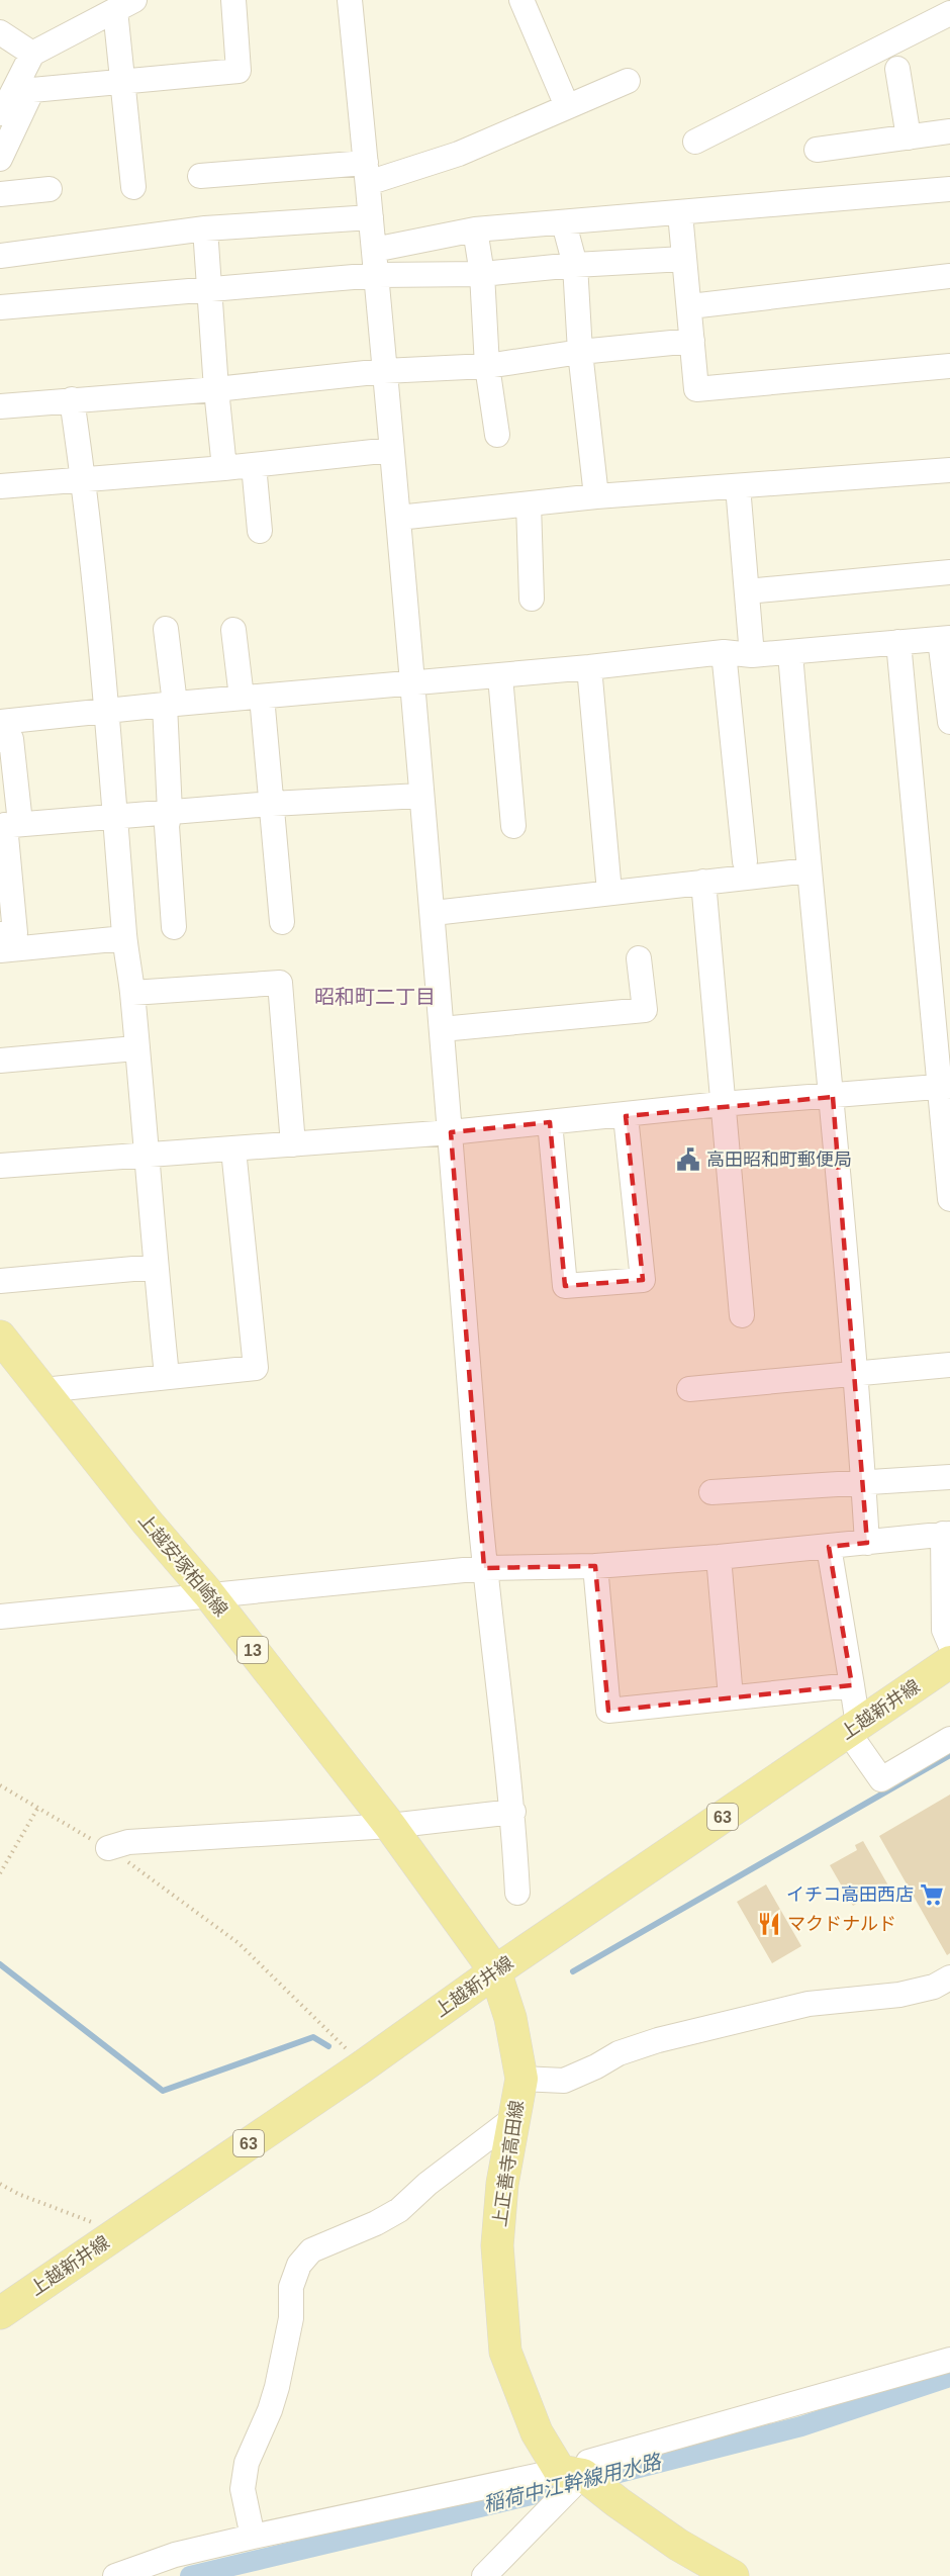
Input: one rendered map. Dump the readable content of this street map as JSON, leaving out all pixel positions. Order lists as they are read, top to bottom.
{
  "streets": {
    "main road": [
      "上越安塚柏崎線",
      "13",
      "上越新井線",
      "63",
      "上正善寺高田線"
    ]
  },
  "crossings": [
    ["上越安塚柏崎線", "上越新井線"],
    ["上越安塚柏崎線", "上正善寺高田線"],
    ["上越新井線", "上正善寺高田線"]
  ],
  "districts": ["昭和町二丁目"],
  "water": ["稲荷中江幹線用水路"],
  "places": {
    "public building": ["高田昭和町郵便局"],
    "supermarket": ["イチコ高田西店"],
    "restaurant": ["マクドナルド"]
  }
}
